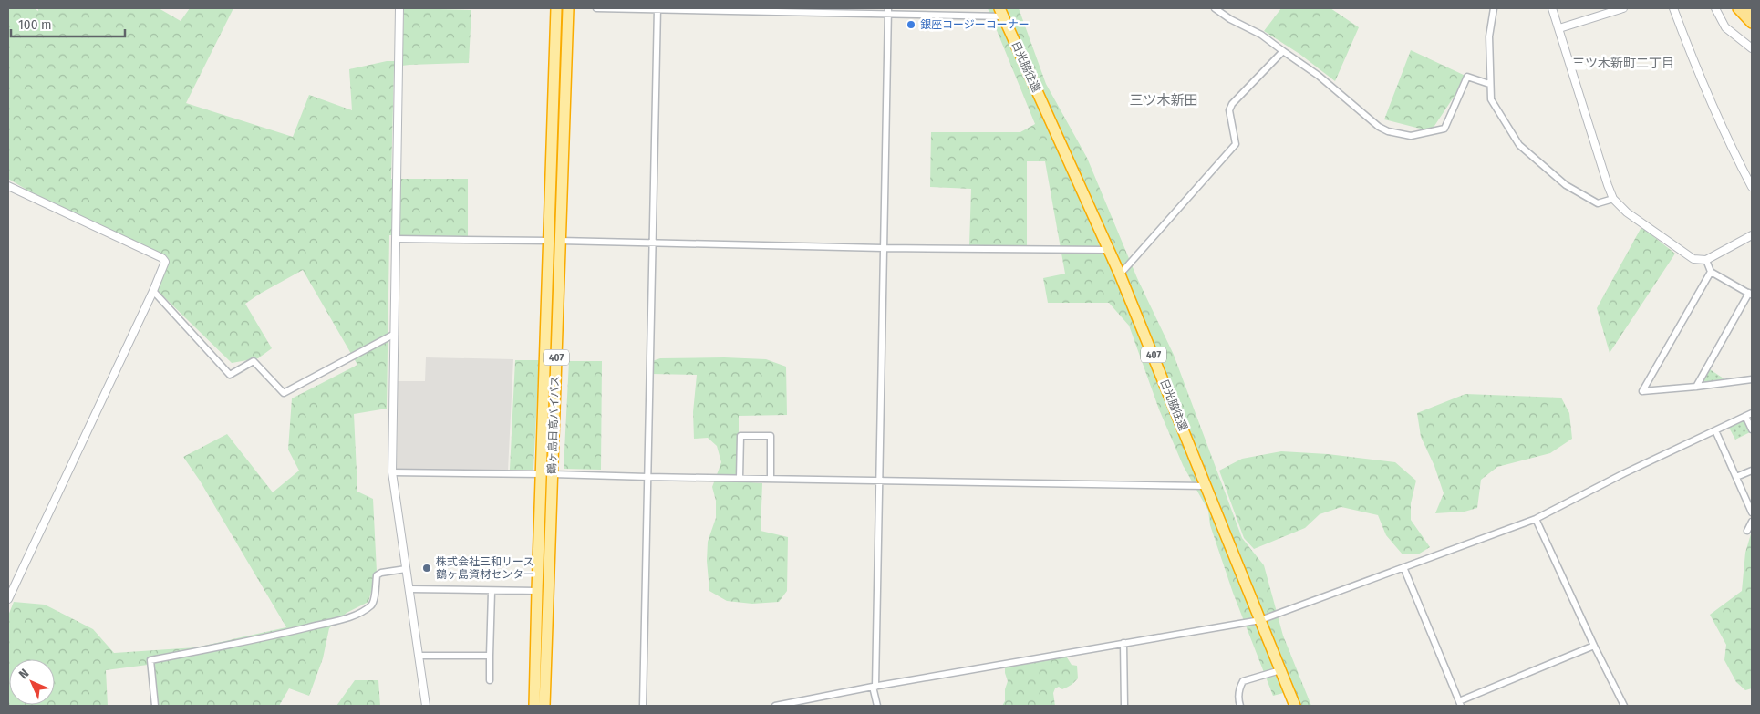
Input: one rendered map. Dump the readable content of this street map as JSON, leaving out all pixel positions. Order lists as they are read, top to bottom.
{
  "streets": {
    "highway": ["日光脇往還", "407", "鶴ヶ島日高バイパス"]
  },
  "districts": ["三ツ木新町二丁目", "三ツ木新田"],
  "places": ["銀座コージーコーナー", "株式会社三和リース 鶴ヶ島資材センター"],
  "scale_bar": "100 m",
  "north": "top left"
}
